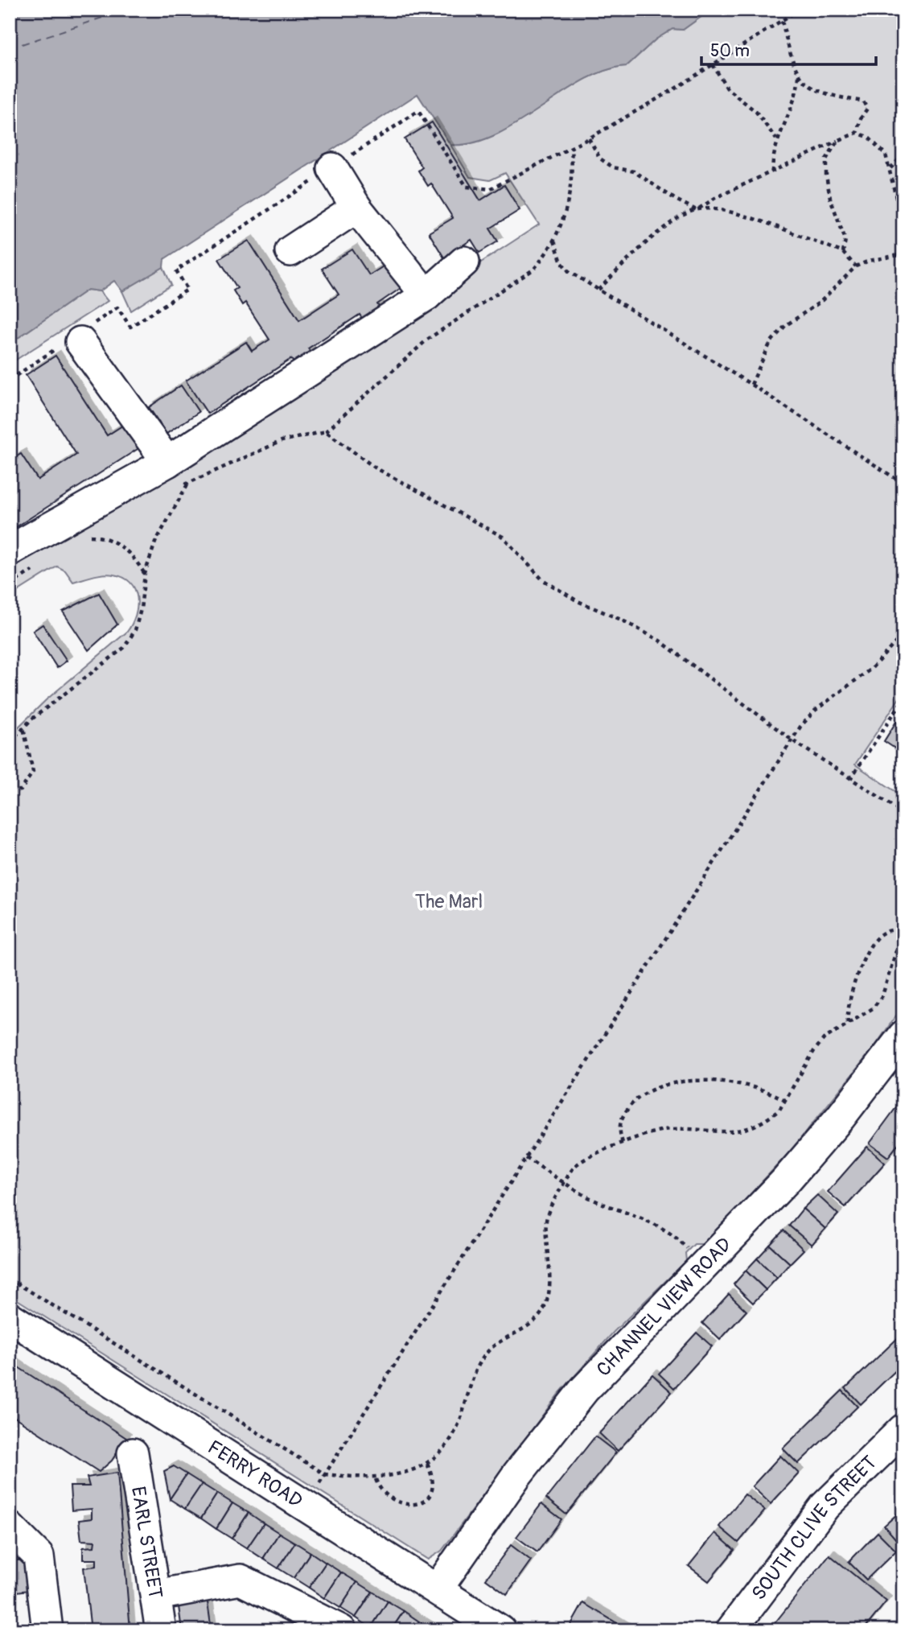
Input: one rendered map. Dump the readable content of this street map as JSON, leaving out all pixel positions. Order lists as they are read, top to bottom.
{
  "streets": {
    "street": [
      "CHANNEL VIEW ROAD",
      "FERRY ROAD",
      "SOUTH CLIVE STREET",
      "EARL STREET"
    ]
  },
  "crossings": [
    ["CHANNEL VIEW ROAD", "FERRY ROAD"]
  ],
  "parks": ["The Marl"],
  "scale_bar": "50 m"
}
